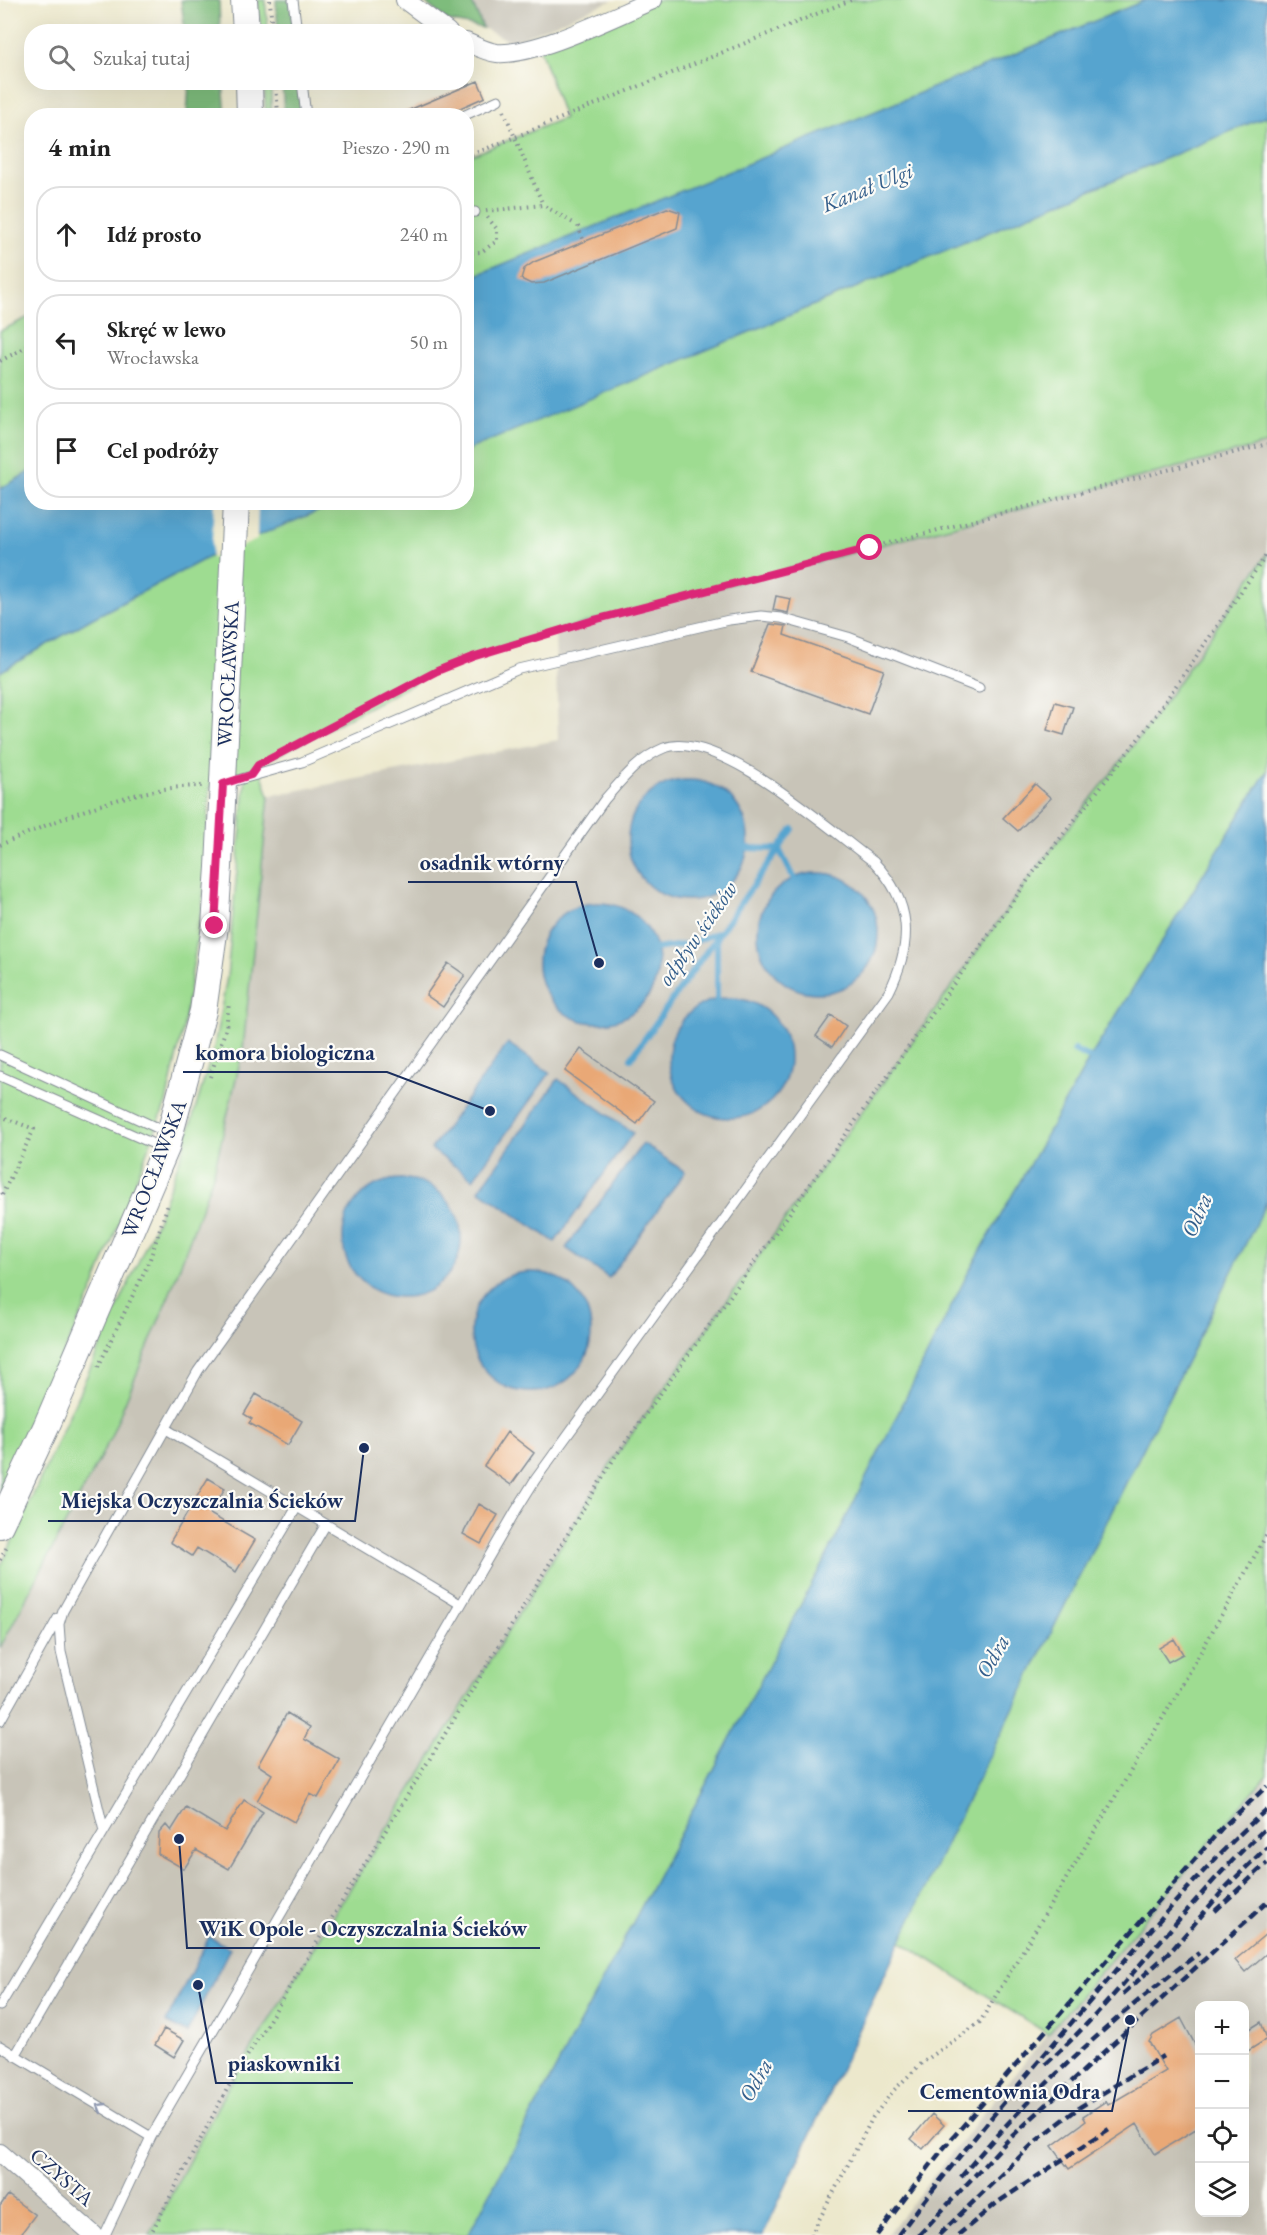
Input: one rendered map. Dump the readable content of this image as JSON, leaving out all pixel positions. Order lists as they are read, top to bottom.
{
  "streets": {
    "main road": ["WROCŁAWSKA"],
    "street": ["CZYSTA"]
  },
  "water": ["Kanał Ulgi", "odpływ ścieków", "Odra"],
  "places": [
    "osadnik wtórny",
    "komora biologiczna",
    "Miejska Oczyszczalnia Ścieków",
    "WiK Opole - Oczyszczalnia Ścieków",
    "piaskowniki",
    "Cementownia Odra"
  ],
  "page": {
    "search": "Szukaj tutaj",
    "heading": ["4 min", "Pieszo · 290 m"],
    "list": [
      ["Idź prosto", "240 m"],
      ["Skręć w lewo", "Wrocławska", "50 m"],
      "Cel podróży"
    ],
    "map_buttons": ["+", "−"]
  }
}
